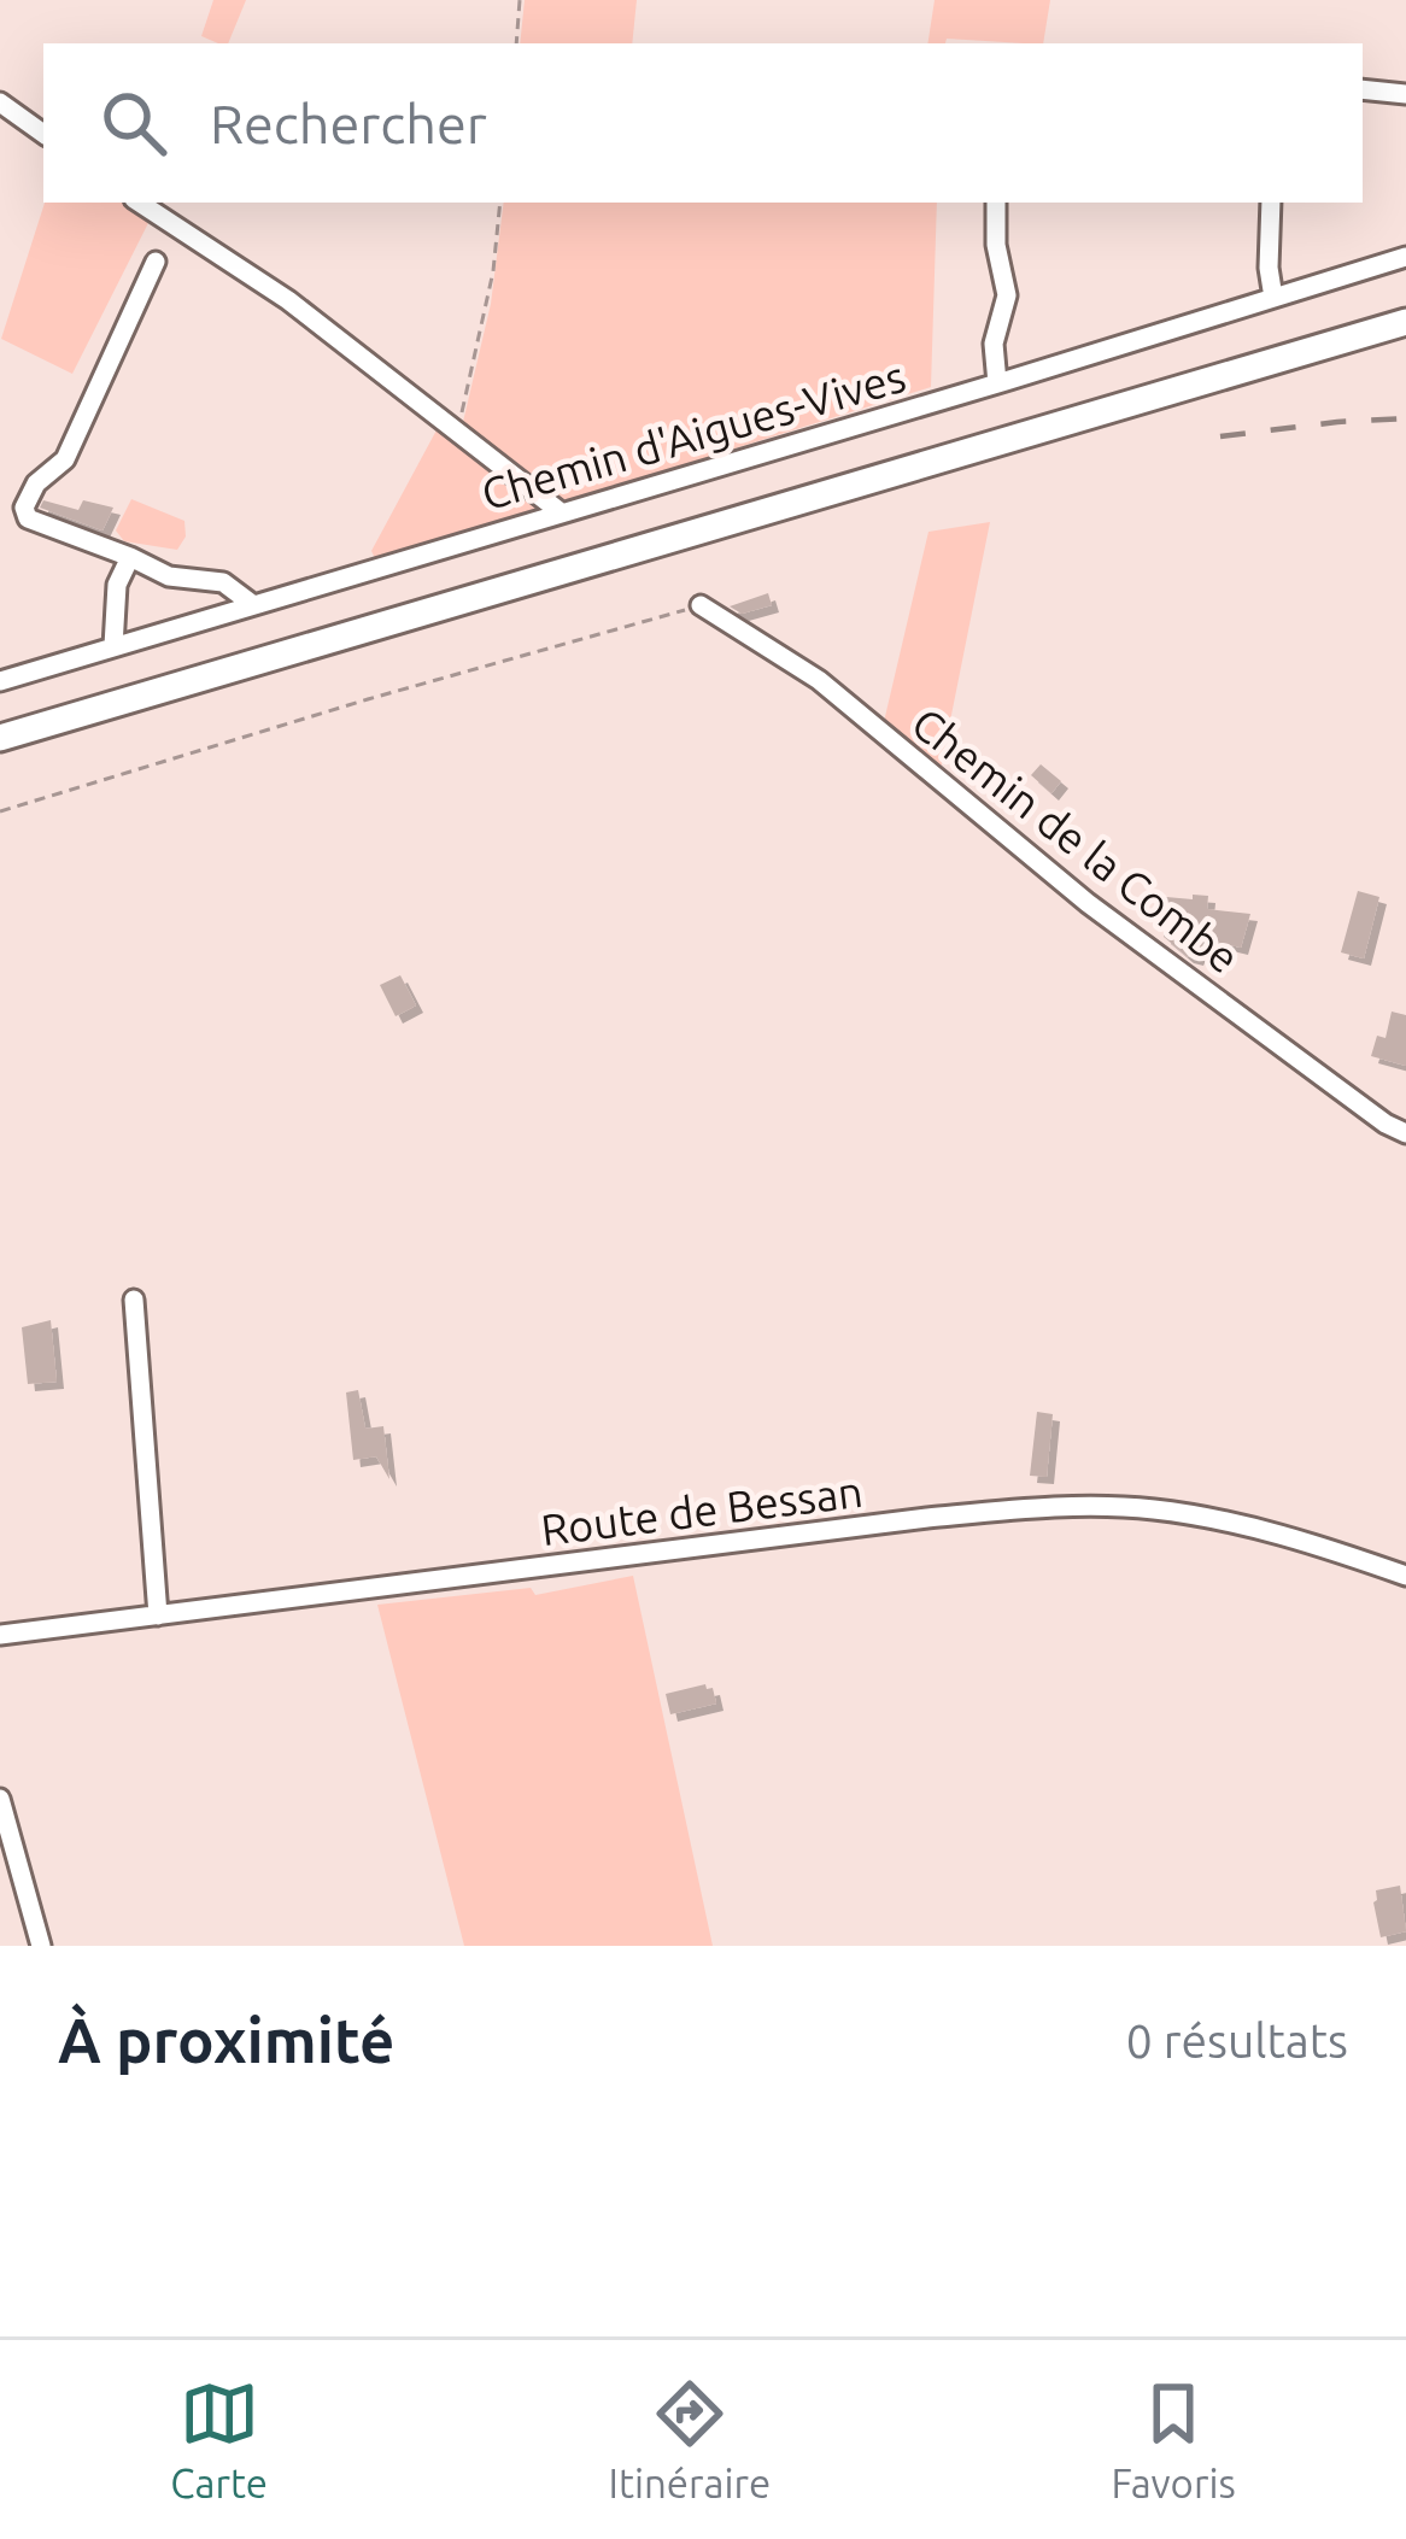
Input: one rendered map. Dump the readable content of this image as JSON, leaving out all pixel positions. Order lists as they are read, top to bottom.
{
  "streets": {
    "street": ["Chemin d'Aigues-Vives", "Chemin de la Combe", "Route de Bessan"]
  },
  "page": {
    "search": "Rechercher",
    "heading": ["À proximité", "0 résultats"],
    "nav": ["Carte", "Itinéraire", "Favoris"]
  }
}
